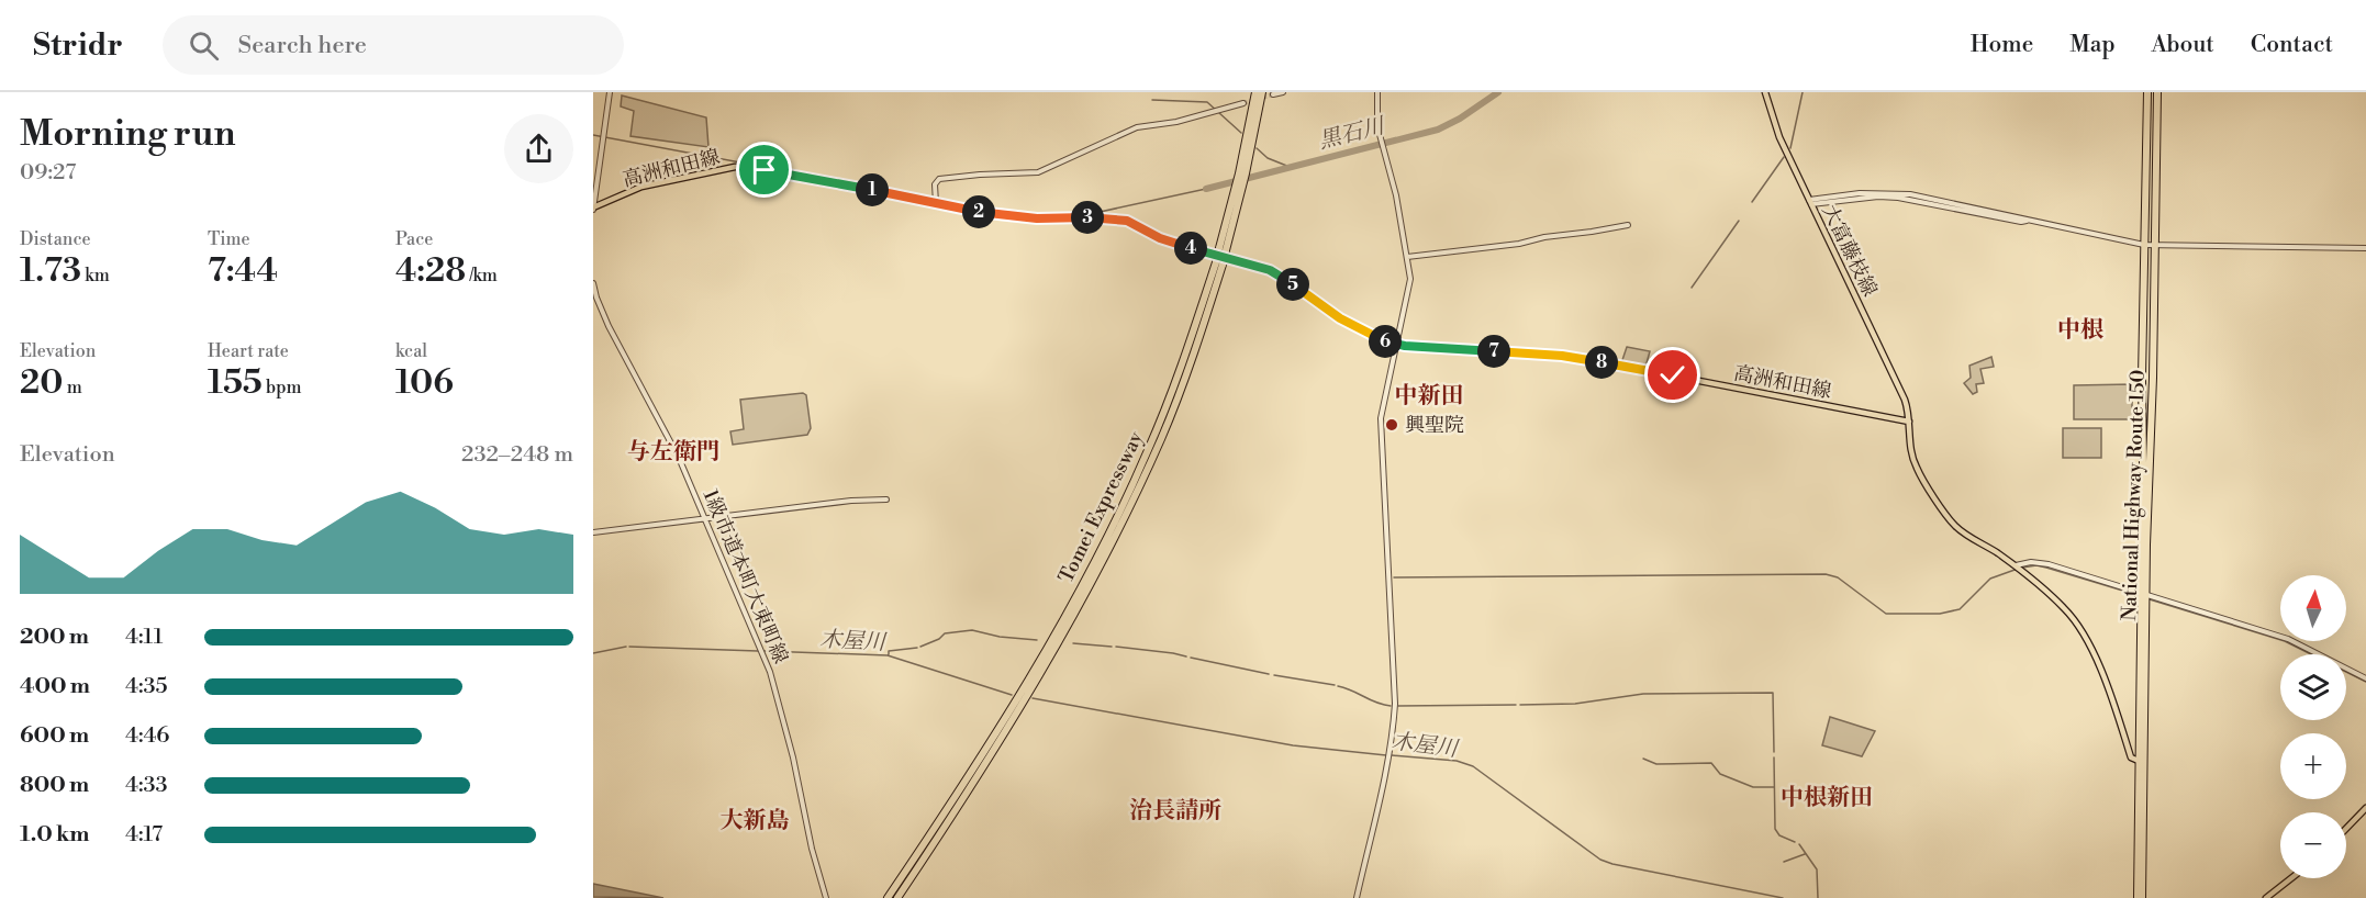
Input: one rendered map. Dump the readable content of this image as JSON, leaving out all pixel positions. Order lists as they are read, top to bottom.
{
  "streets": {
    "highway": ["National Highway Route 150", "Tomei Expressway"],
    "main road": ["高洲和田線", "大富藤枝線"],
    "street": ["1級市道本町大東町線"]
  },
  "crossings": [
    ["高洲和田線", "大富藤枝線"]
  ],
  "districts": [
    "中根",
    "中新田",
    "与左衛門",
    "中根新田",
    "治長請所",
    "大新島"
  ],
  "water": ["黒石川", "木屋川"],
  "places": ["興聖院"],
  "north": "top",
  "page": {
    "header": "Stridr",
    "search": "Search here",
    "nav": [
      "Home",
      "Map",
      "About",
      "Contact"
    ],
    "heading": ["Morning run", "09:27"],
    "pins": [
      "1",
      "2",
      "3",
      "4",
      "5",
      "6",
      "7",
      "8"
    ],
    "stats": [
      ["Distance", "1.73 km"],
      ["Time", "7:44"],
      ["Pace", "4:28 /km"],
      ["Elevation", "20 m"],
      ["Heart rate", "155 bpm"],
      ["kcal", "106"]
    ],
    "chart": ["Elevation", "232–248 m"],
    "map_buttons": ["+", "−"],
    "list": [
      {
        "name": "200 m",
        "note": "4:11"
      },
      {
        "name": "400 m",
        "note": "4:35"
      },
      {
        "name": "600 m",
        "note": "4:46"
      },
      {
        "name": "800 m",
        "note": "4:33"
      },
      {
        "name": "1.0 km",
        "note": "4:17"
      }
    ]
  }
}
